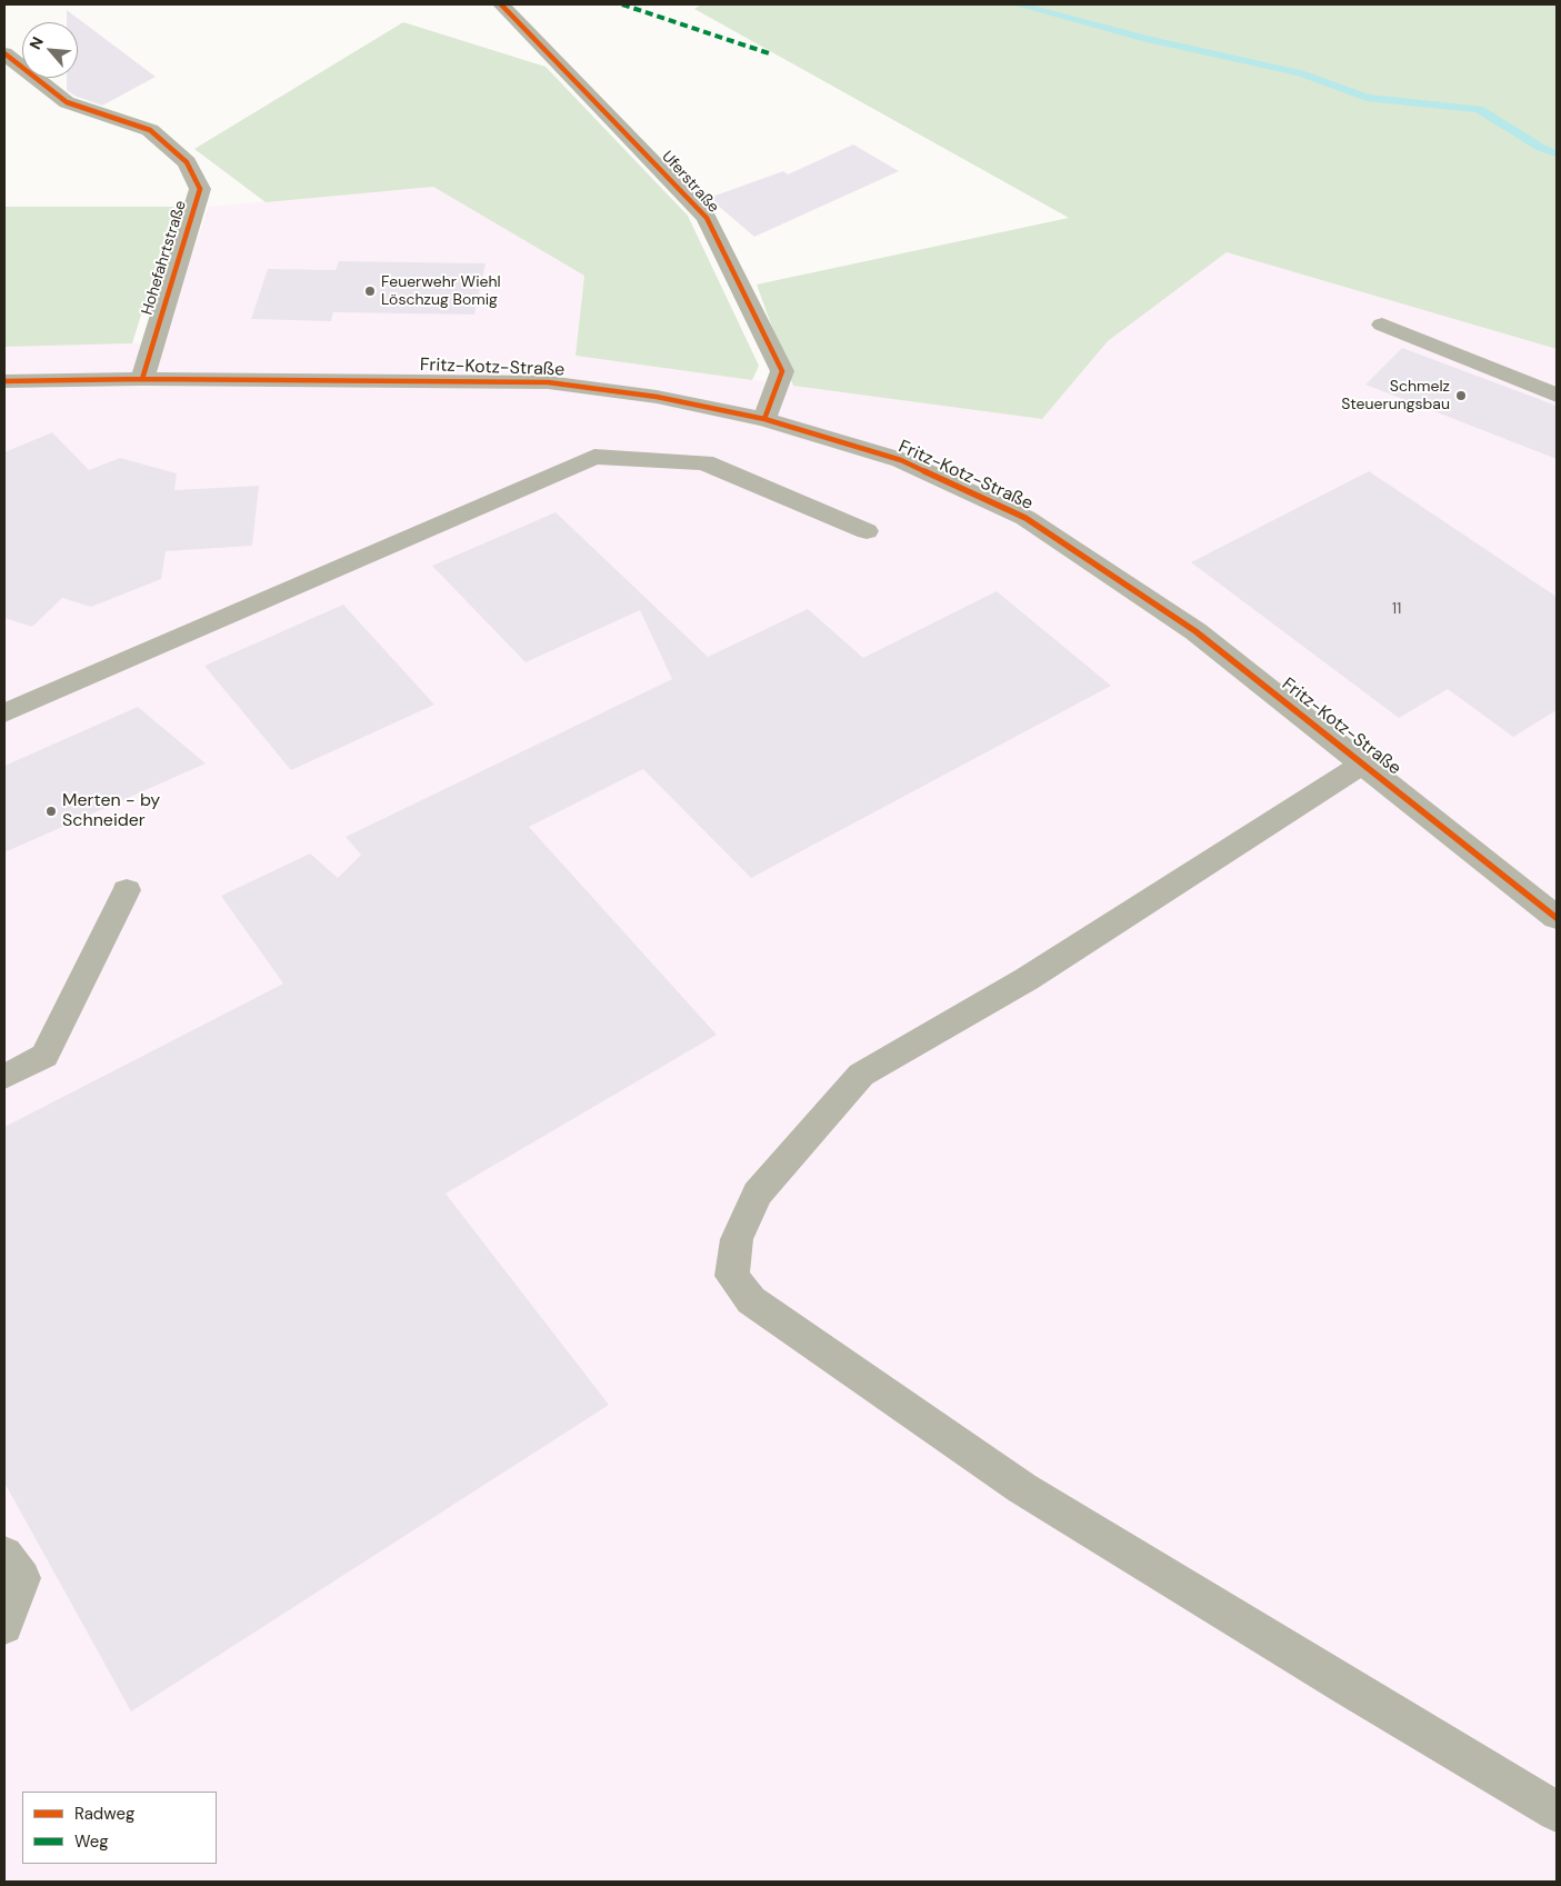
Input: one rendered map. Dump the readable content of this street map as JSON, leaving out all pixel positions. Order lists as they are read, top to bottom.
{
  "streets": {
    "street": ["Uferstraße", "Hohefahrtstraße", "Fritz-Kotz-Straße"]
  },
  "crossings": [
    ["Uferstraße", "Fritz-Kotz-Straße"],
    ["Hohefahrtstraße", "Fritz-Kotz-Straße"]
  ],
  "places": ["Feuerwehr Wiehl Löschzug Bomig", "Schmelz Steuerungsbau", "Merten - by Schneider"],
  "house_numbers": ["11"],
  "legend": ["Radweg", "Weg"],
  "north": "top left"
}
